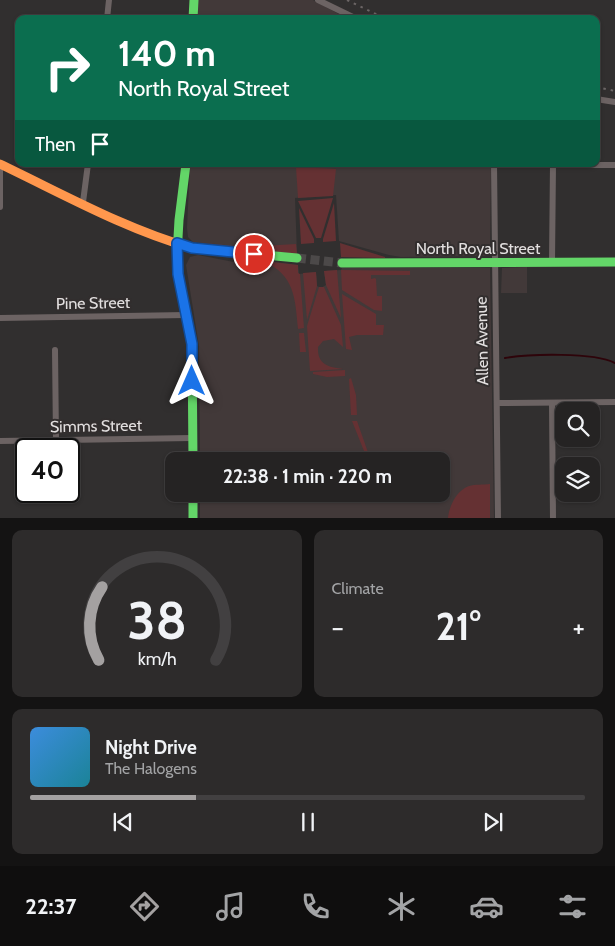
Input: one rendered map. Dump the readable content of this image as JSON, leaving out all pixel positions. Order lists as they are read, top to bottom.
{
  "streets": {
    "main road": ["North Royal Street"],
    "street": ["Pine Street", "Allen Avenue", "Simms Street"]
  },
  "crossings": [
    ["North Royal Street", "Allen Avenue"]
  ],
  "page": {
    "turn": ["140 m", "North Royal Street"],
    "then": "Then",
    "limit": "40",
    "trip": "22:38 · 1 min · 220 m",
    "tile": "Climate",
    "heat": ["−", "21°", "+"],
    "song": ["Night Drive", "The Halogens"],
    "tabs": "22:37",
    "gauge": ["38", "km/h"]
  }
}
